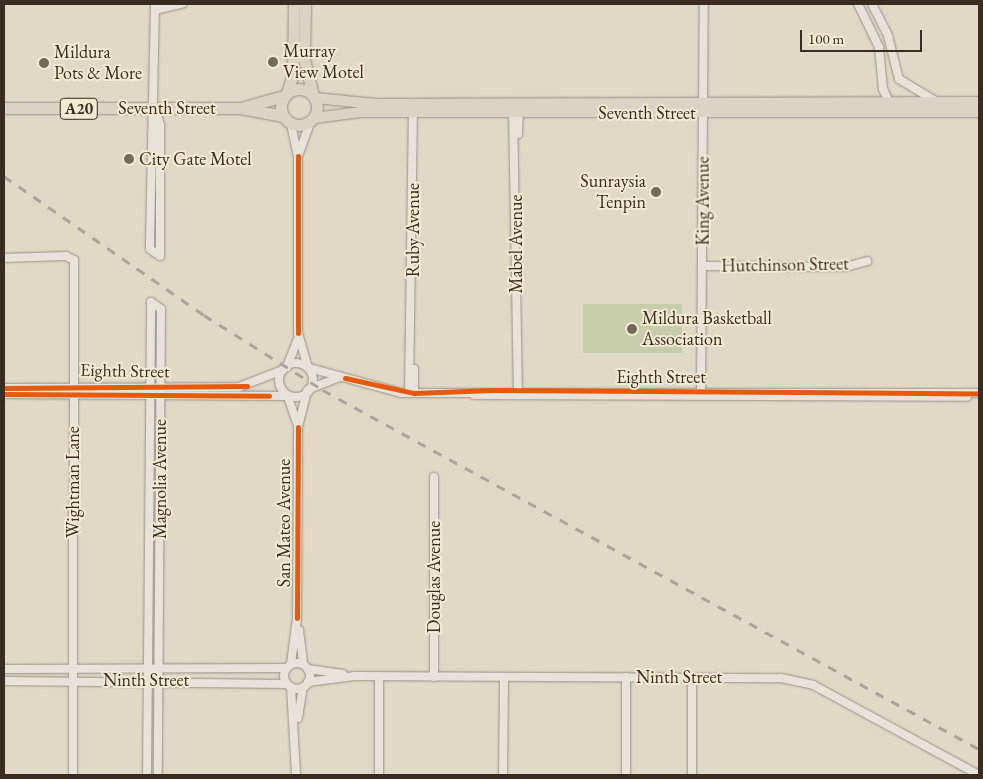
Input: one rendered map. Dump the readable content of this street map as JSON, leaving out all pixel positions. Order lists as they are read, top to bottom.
{
  "streets": {
    "highway": ["Seventh Street", "A20"],
    "street": [
      "King Avenue",
      "Ruby Avenue",
      "Mabel Avenue",
      "Hutchinson Street",
      "Eighth Street",
      "Magnolia Avenue",
      "Wightman Lane",
      "San Mateo Avenue",
      "Douglas Avenue",
      "Ninth Street"
    ]
  },
  "crossings": [
    ["Seventh Street", "A20"],
    ["Seventh Street", "King Avenue"],
    ["Seventh Street", "Ruby Avenue"],
    ["Seventh Street", "Mabel Avenue"],
    ["King Avenue", "Hutchinson Street"],
    ["King Avenue", "Eighth Street"],
    ["Ruby Avenue", "Eighth Street"],
    ["Mabel Avenue", "Eighth Street"],
    ["Eighth Street", "Magnolia Avenue"],
    ["Eighth Street", "Wightman Lane"],
    ["Eighth Street", "San Mateo Avenue"],
    ["Magnolia Avenue", "Ninth Street"],
    ["Wightman Lane", "Ninth Street"],
    ["San Mateo Avenue", "Ninth Street"],
    ["Douglas Avenue", "Ninth Street"]
  ],
  "places": [
    "Murray View Motel",
    "Mildura Pots & More",
    "City Gate Motel",
    "Sunraysia Tenpin",
    "Mildura Basketball Association"
  ],
  "scale_bar": "100 m"
}
